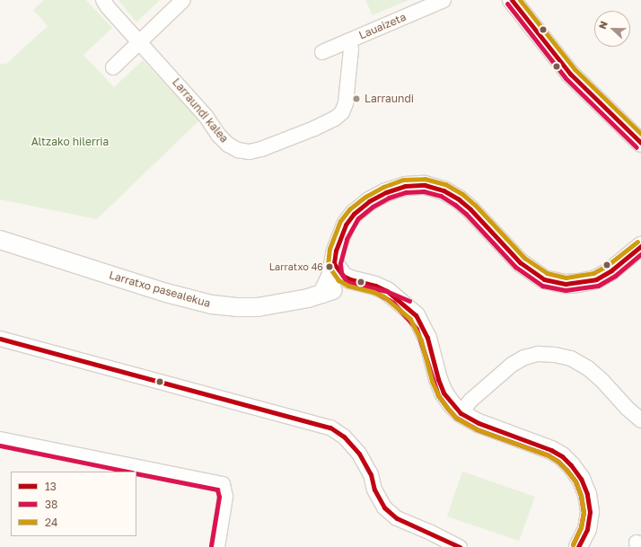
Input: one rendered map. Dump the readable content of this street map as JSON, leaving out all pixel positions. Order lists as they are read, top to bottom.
{
  "streets": {
    "street": ["Lauaizeta", "Larraundi kalea", "Larratxo pasealekua"]
  },
  "crossings": [
    ["Lauaizeta", "Larraundi kalea"]
  ],
  "parks": ["Altzako hilerria"],
  "places": ["Larraundi", "Larratxo 46"],
  "lines": ["transit line 13", "transit line 24", "transit line 38"],
  "legend": ["13", "38", "24"],
  "north": "left"
}
